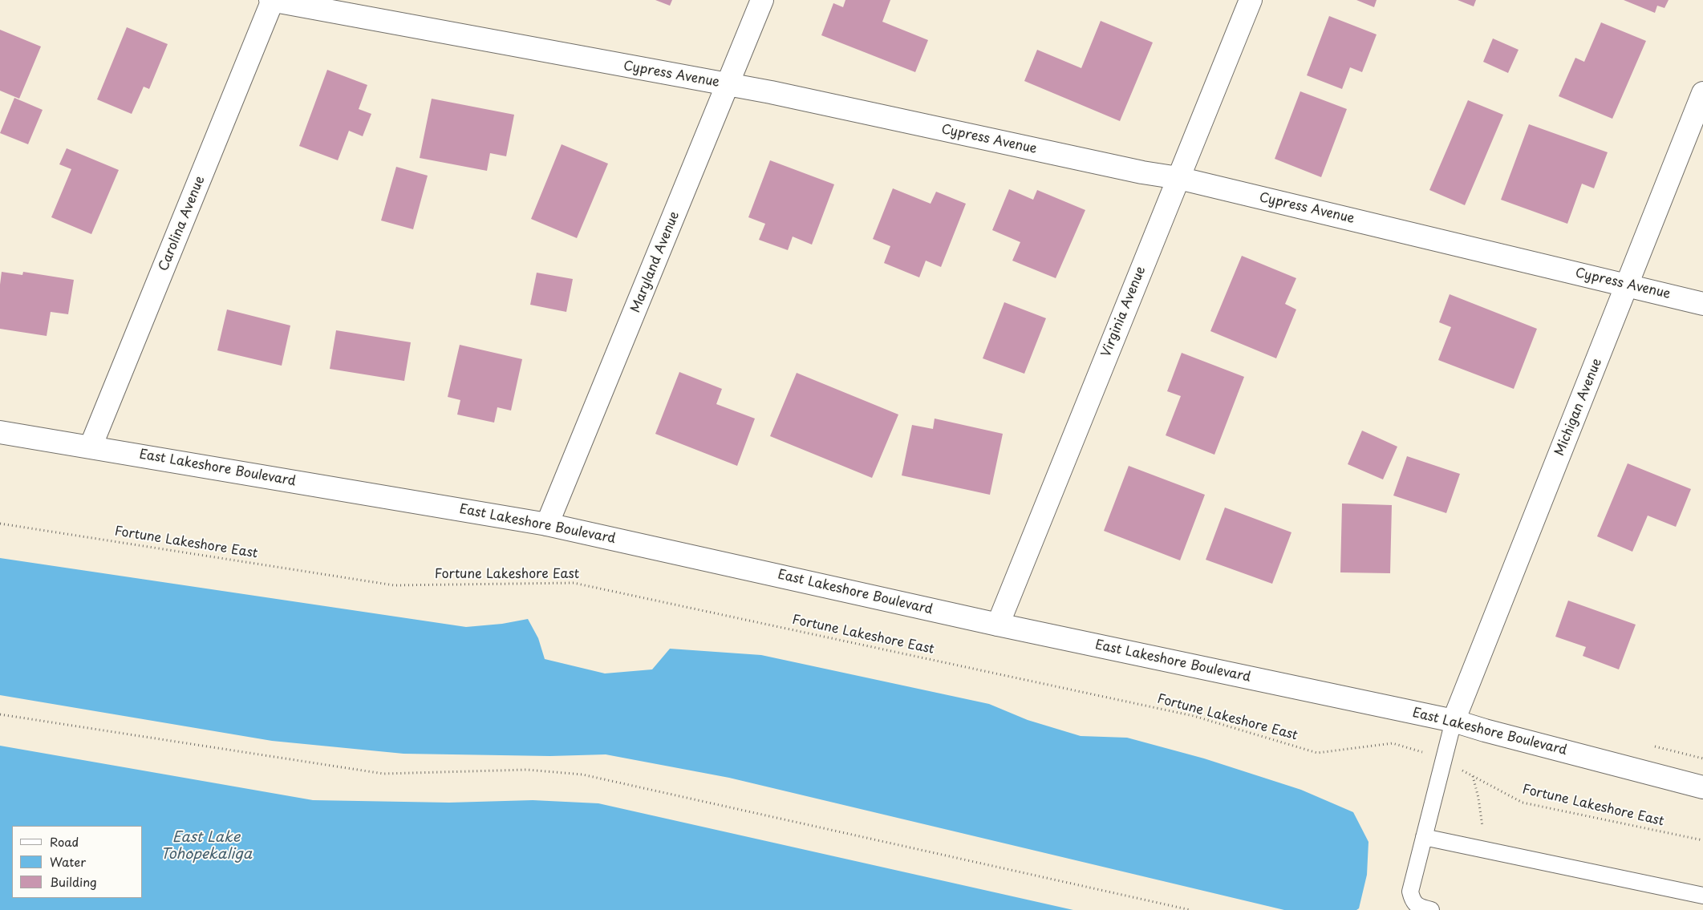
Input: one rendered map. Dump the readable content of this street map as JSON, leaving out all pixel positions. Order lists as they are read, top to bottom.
{
  "streets": {
    "street": [
      "Cypress Avenue",
      "Carolina Avenue",
      "Maryland Avenue",
      "Virginia Avenue",
      "Michigan Avenue",
      "East Lakeshore Boulevard"
    ],
    "path": ["Fortune Lakeshore East"]
  },
  "crossings": [
    ["Cypress Avenue", "Carolina Avenue"],
    ["Cypress Avenue", "Maryland Avenue"],
    ["Cypress Avenue", "Virginia Avenue"],
    ["Cypress Avenue", "Michigan Avenue"],
    ["Carolina Avenue", "East Lakeshore Boulevard"],
    ["Maryland Avenue", "East Lakeshore Boulevard"],
    ["Virginia Avenue", "East Lakeshore Boulevard"],
    ["Michigan Avenue", "East Lakeshore Boulevard"]
  ],
  "water": ["East Lake Tohopekaliga"],
  "legend": ["Road", "Water", "Building"]
}
